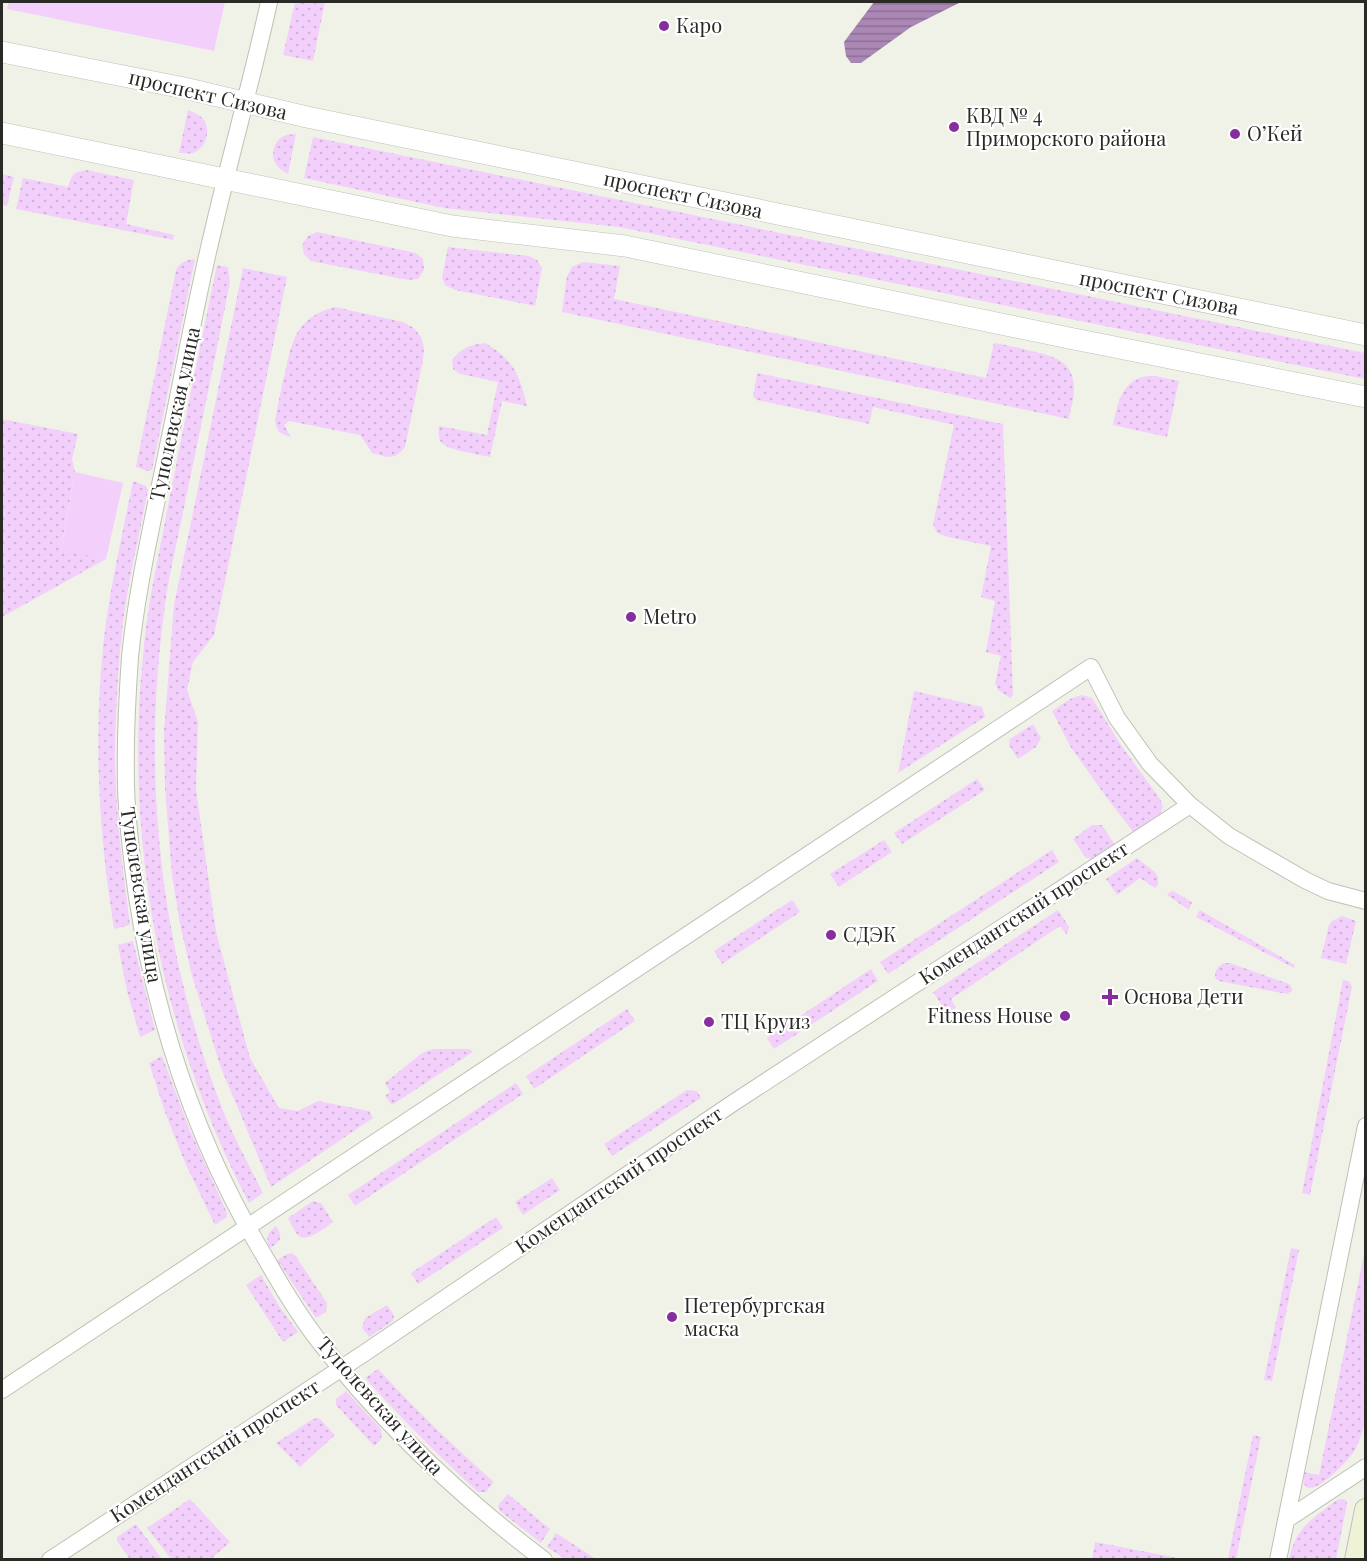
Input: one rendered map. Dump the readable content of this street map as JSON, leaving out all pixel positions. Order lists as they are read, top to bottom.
{
  "streets": {
    "street": ["проспект Сизова", "Туполевская улица", "Комендантский проспект"]
  },
  "crossings": [
    ["проспект Сизова", "Туполевская улица"],
    ["Туполевская улица", "Комендантский проспект"]
  ],
  "places": {
    "other": [
      "Каро",
      "КВД № 4 Приморского района",
      "О’Кей",
      "Metro",
      "СДЭК",
      "Fitness House",
      "ТЦ Круиз",
      "Петербургская маска"
    ],
    "health": ["Основа Дети"]
  }
}
